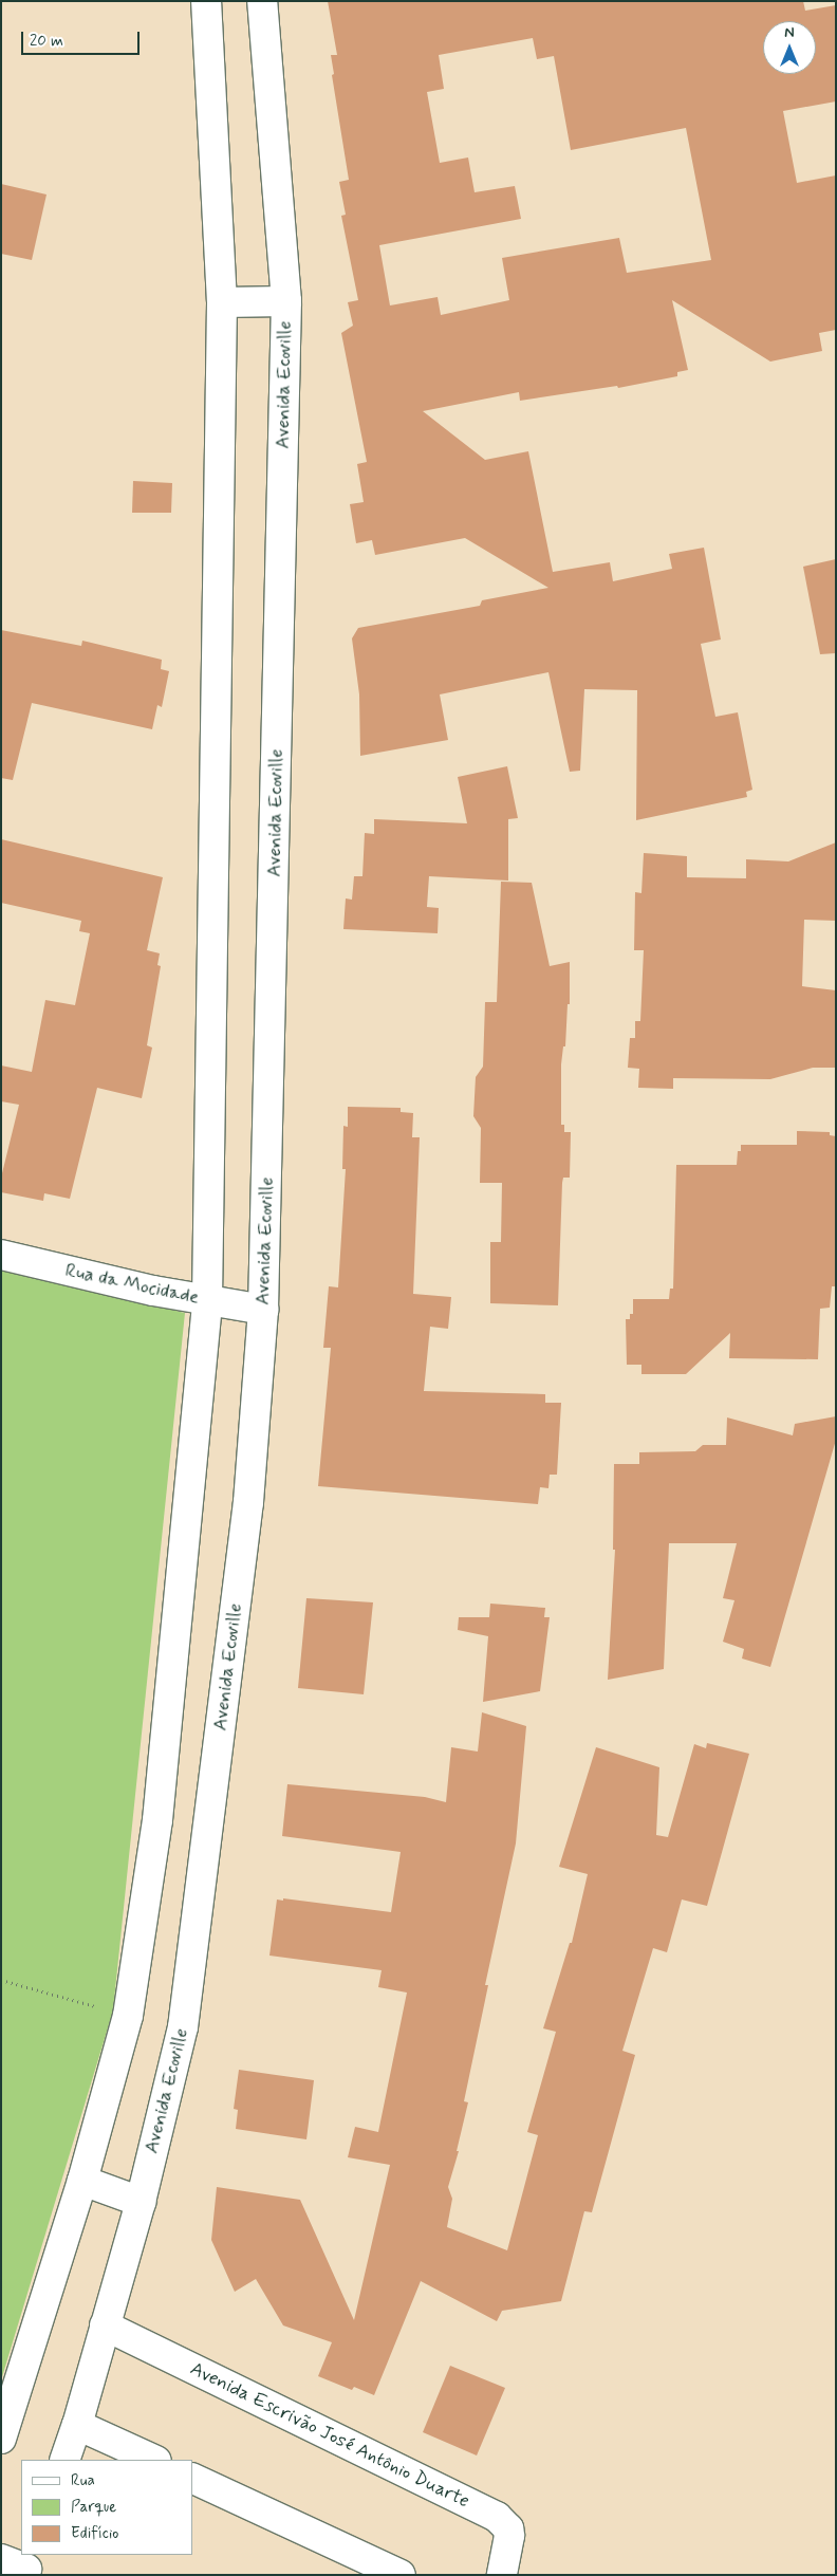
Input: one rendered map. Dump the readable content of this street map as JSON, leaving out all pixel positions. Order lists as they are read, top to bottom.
{
  "streets": {
    "street": ["Avenida Ecoville", "Rua da Mocidade", "Avenida Escrivão José Antônio Duarte"]
  },
  "crossings": [
    ["Avenida Ecoville", "Rua da Mocidade"],
    ["Avenida Ecoville", "Avenida Escrivão José Antônio Duarte"]
  ],
  "legend": ["Rua", "Parque", "Edifício"],
  "scale_bar": "20 m",
  "north": "top"
}
